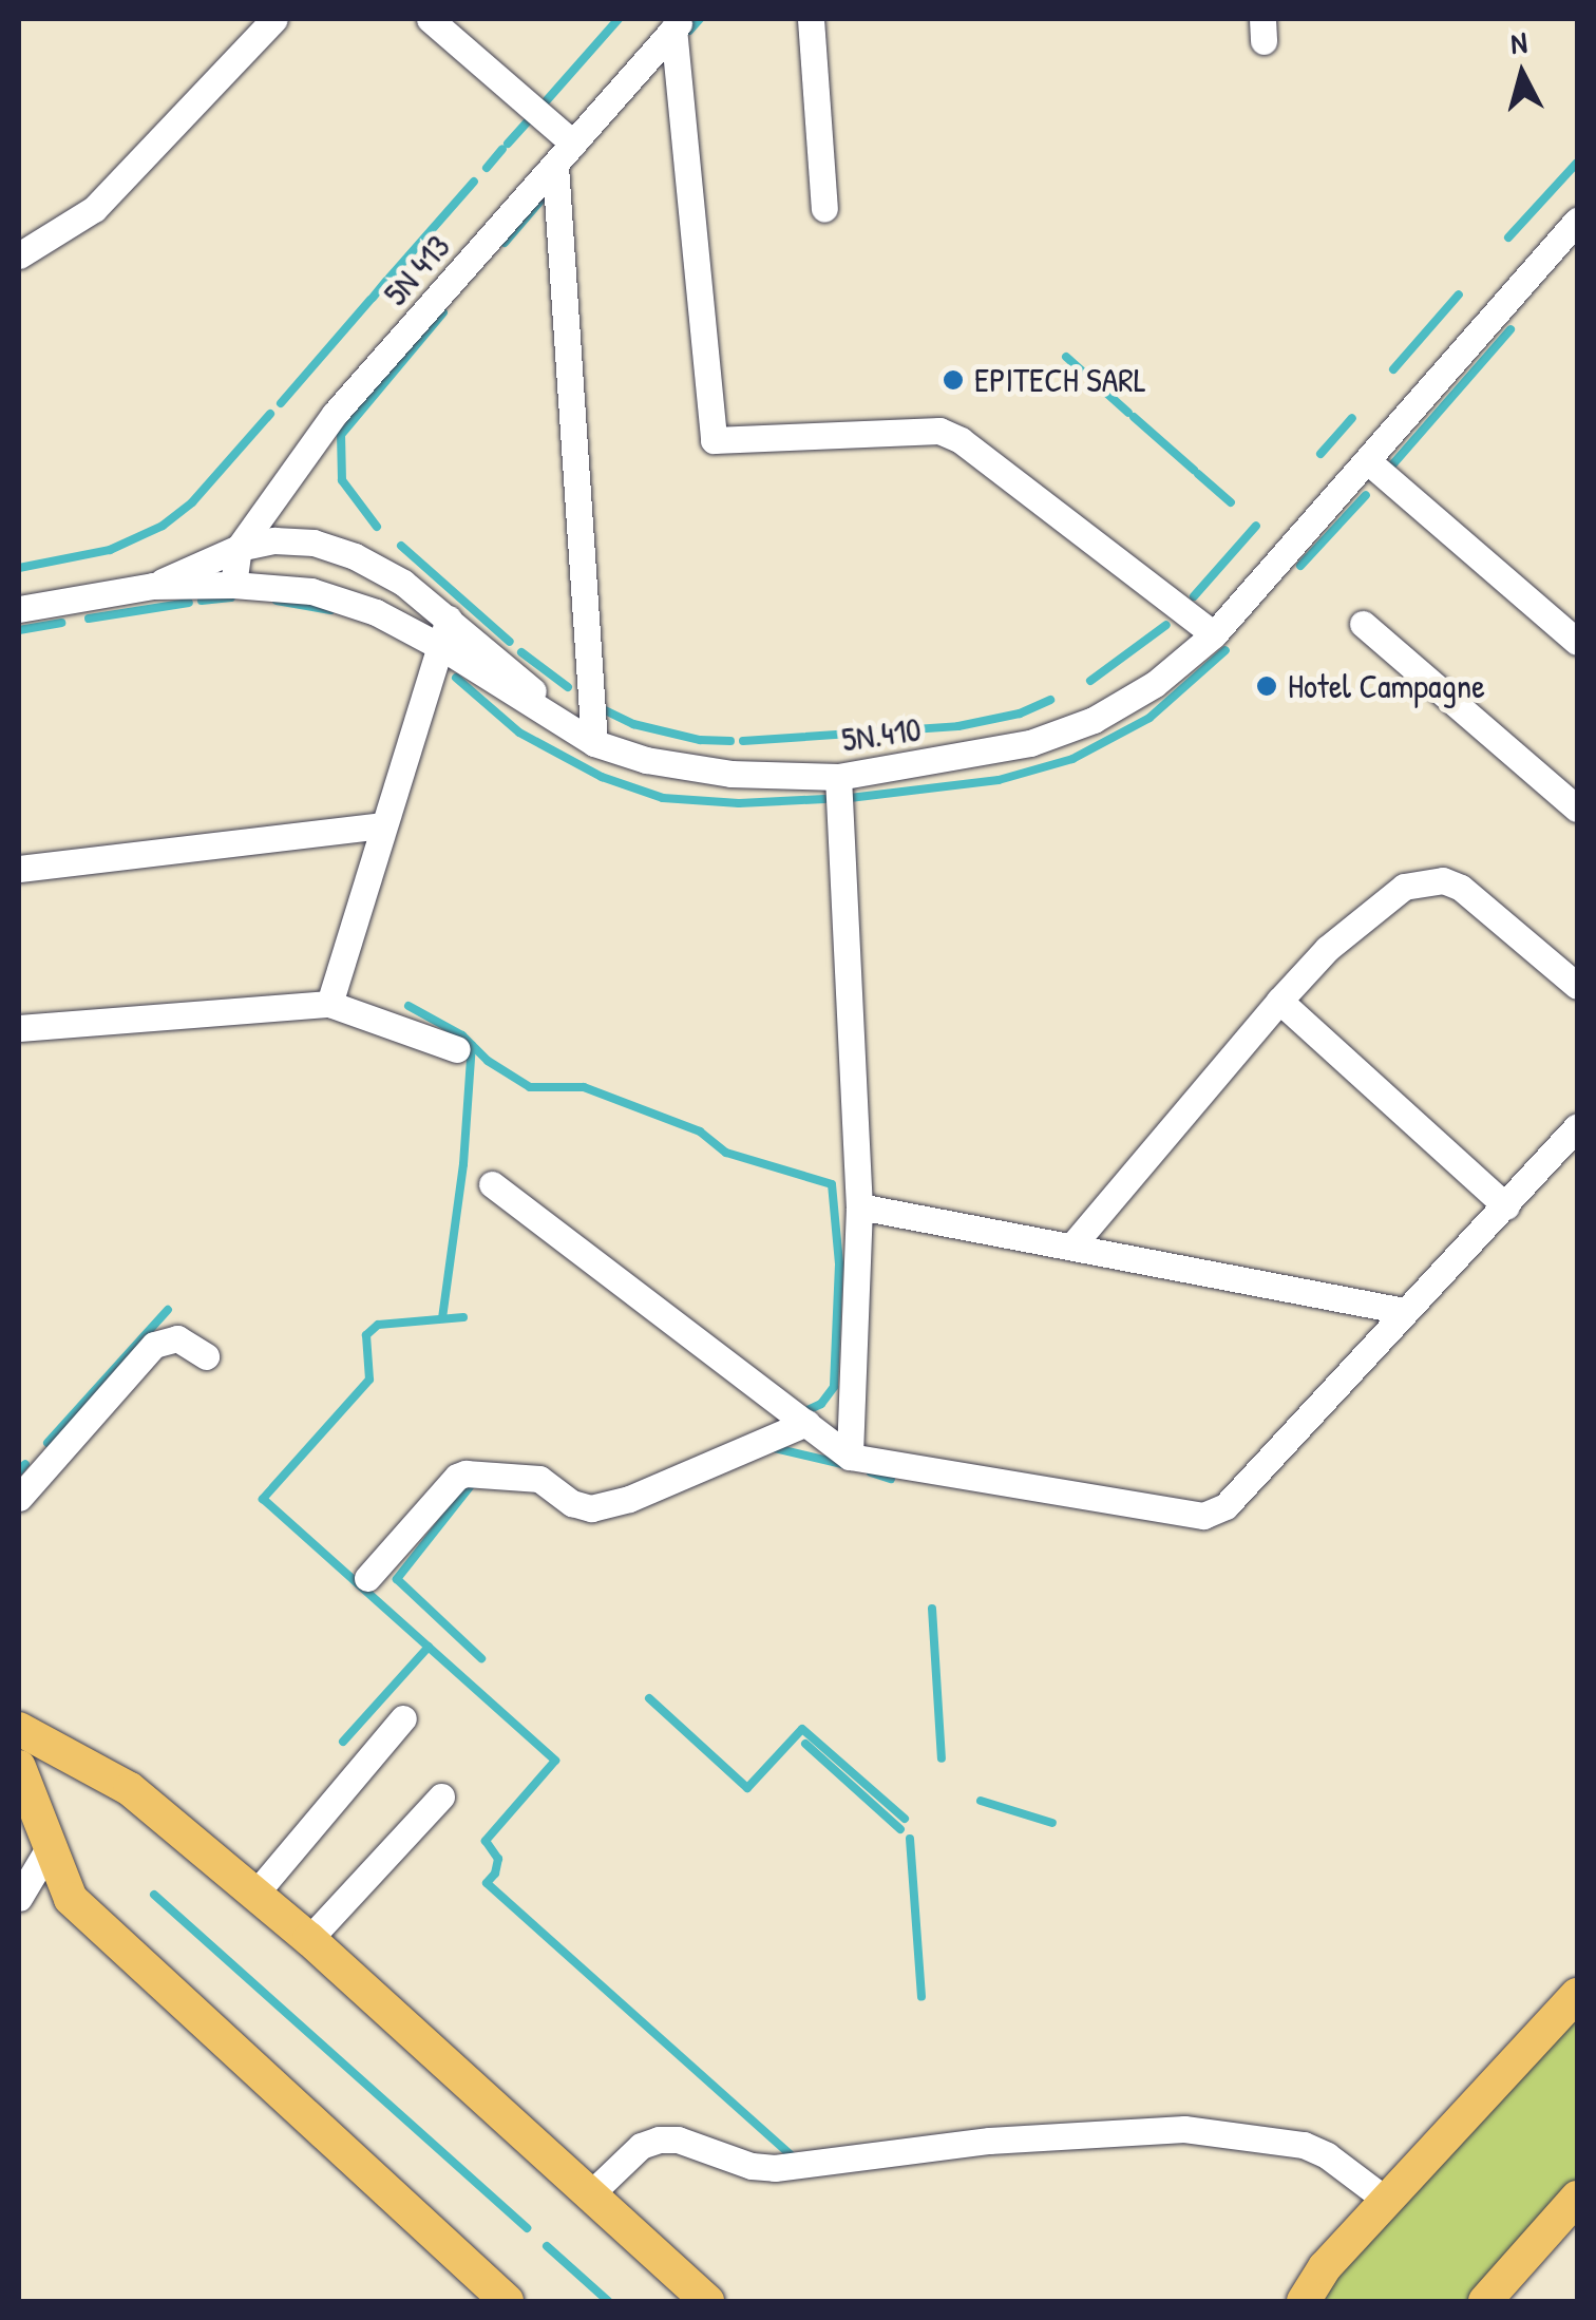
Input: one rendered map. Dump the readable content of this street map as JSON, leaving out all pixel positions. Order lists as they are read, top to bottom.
{
  "streets": {
    "street": ["5N 413", "5N.410"]
  },
  "crossings": [
    ["5N 413", "5N.410"]
  ],
  "places": ["EPITECH SARL", "Hotel Campagne"],
  "north": "top"
}
